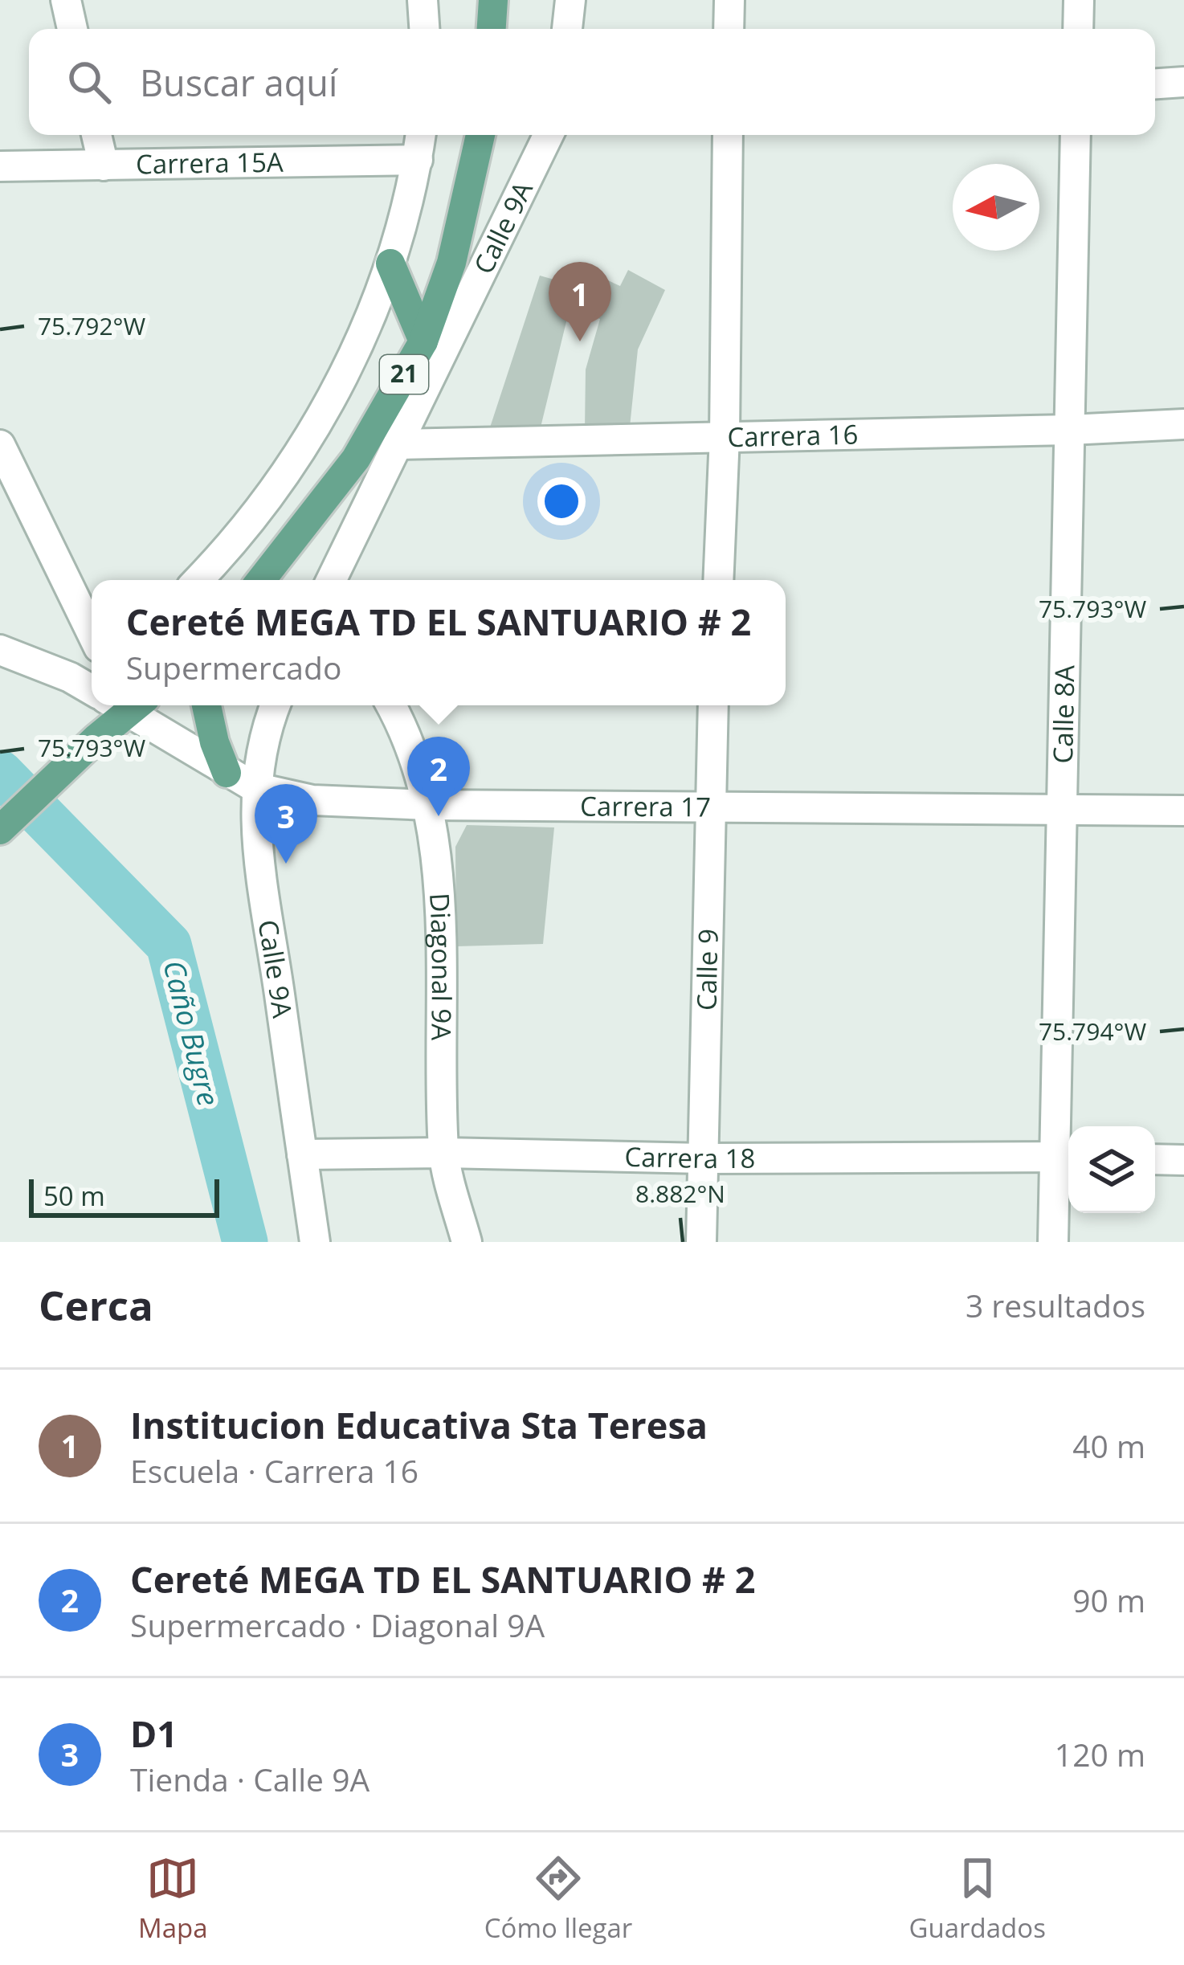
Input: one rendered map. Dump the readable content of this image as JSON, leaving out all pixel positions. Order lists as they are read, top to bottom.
{
  "streets": {
    "main road": ["21"],
    "street": [
      "Carrera 15A",
      "Calle 9A",
      "Carrera 16",
      "Calle 8A",
      "Carrera 17",
      "Diagonal 9A",
      "Calle 9",
      "Carrera 18"
    ]
  },
  "crossings": [
    ["Calle 9A", "Carrera 16"],
    ["Calle 9A", "Carrera 17"],
    ["Calle 9A", "Carrera 18"],
    ["Carrera 16", "Calle 8A"],
    ["Calle 8A", "Carrera 17"],
    ["Calle 8A", "Carrera 18"],
    ["Carrera 17", "Diagonal 9A"],
    ["Carrera 17", "Calle 9"],
    ["Diagonal 9A", "Carrera 18"],
    ["Calle 9", "Carrera 18"]
  ],
  "water": ["Caño Bugre"],
  "scale_bar": "50 m",
  "north": "left",
  "page": {
    "search": "Buscar aquí",
    "pins": ["1", "2", "3"],
    "popup": ["Cereté MEGA TD EL SANTUARIO # 2", "Supermercado"],
    "scale": "50 m",
    "heading": ["Cerca", "3 resultados"],
    "list": [
      {
        "mark": "1",
        "name": "Institucion Educativa Sta Teresa",
        "note": "Escuela · Carrera 16",
        "value": "40 m"
      },
      {
        "mark": "2",
        "name": "Cereté MEGA TD EL SANTUARIO # 2",
        "note": "Supermercado · Diagonal 9A",
        "value": "90 m"
      },
      {
        "mark": "3",
        "name": "D1",
        "note": "Tienda · Calle 9A",
        "value": "120 m"
      }
    ],
    "nav": ["Mapa", "Cómo llegar", "Guardados"]
  },
  "coordinates": [
    "75.792°W",
    "75.793°W",
    "75.794°W",
    "8.882°N"
  ]
}
